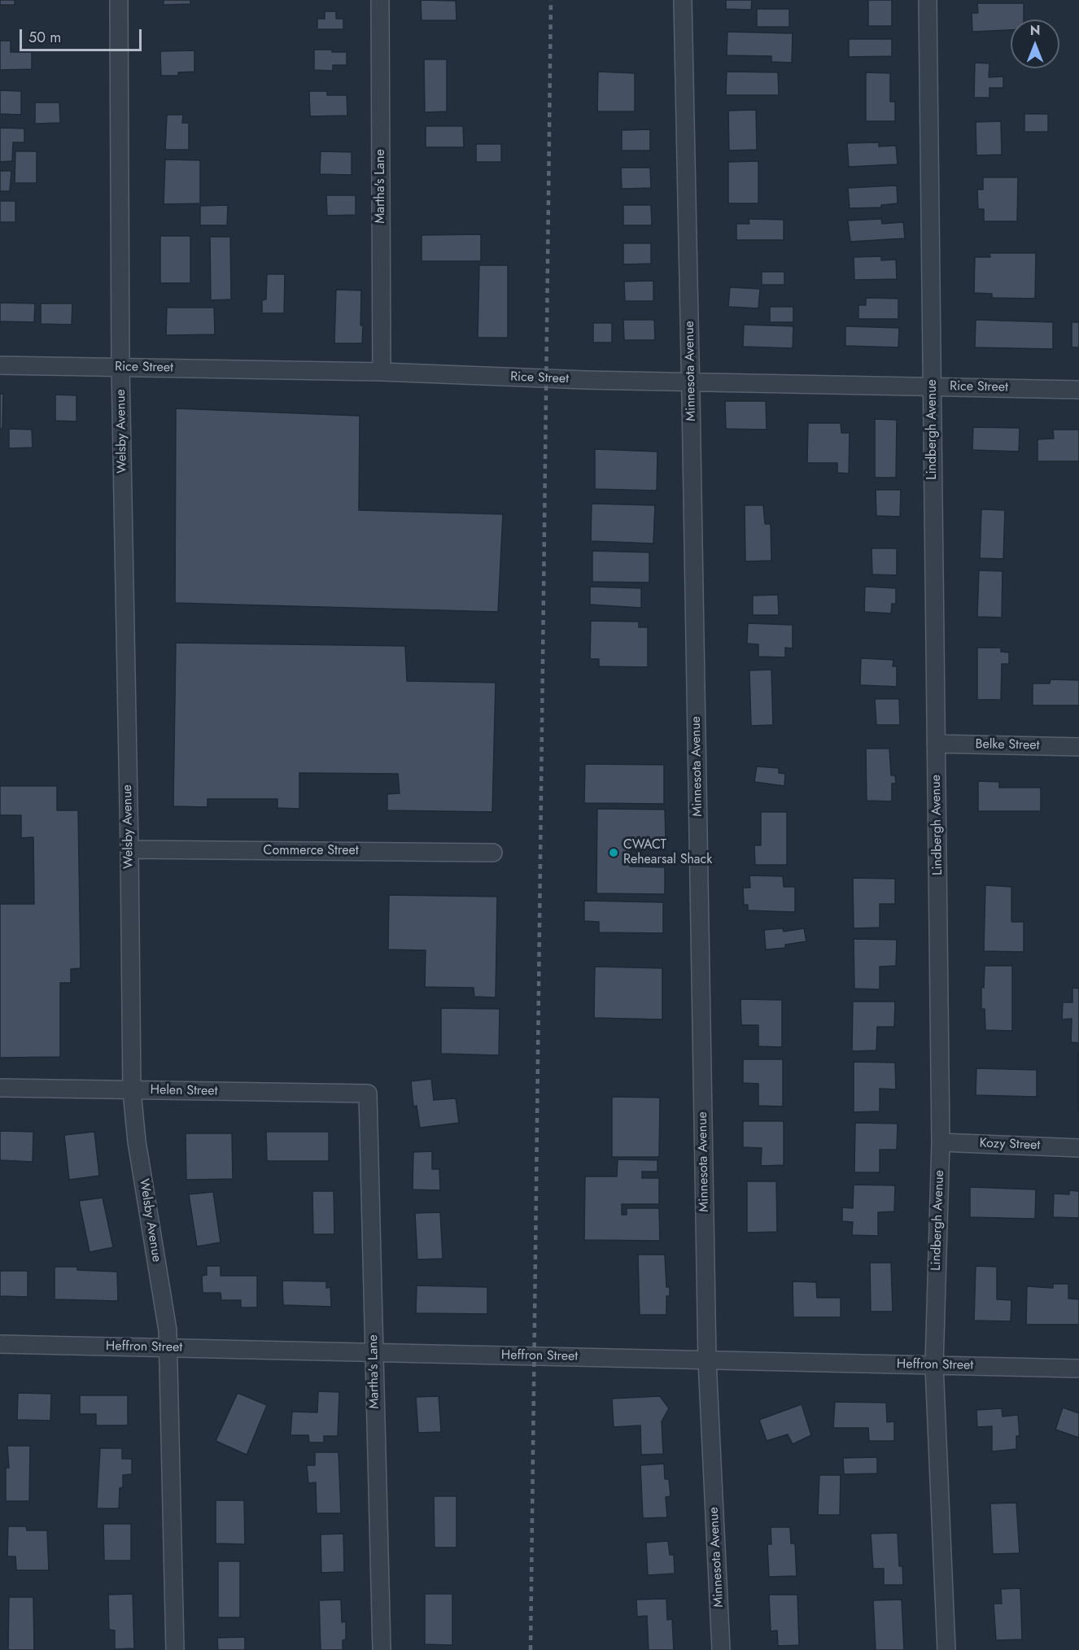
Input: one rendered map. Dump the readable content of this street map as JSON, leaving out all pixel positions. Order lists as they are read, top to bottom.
{
  "streets": {
    "street": [
      "Martha's Lane",
      "Rice Street",
      "Minnesota Avenue",
      "Lindbergh Avenue",
      "Welsby Avenue",
      "Belke Street",
      "Commerce Street",
      "Helen Street",
      "Kozy Street",
      "Heffron Street"
    ]
  },
  "crossings": [
    ["Martha's Lane", "Rice Street"],
    ["Martha's Lane", "Helen Street"],
    ["Martha's Lane", "Heffron Street"],
    ["Rice Street", "Minnesota Avenue"],
    ["Rice Street", "Lindbergh Avenue"],
    ["Rice Street", "Welsby Avenue"],
    ["Minnesota Avenue", "Heffron Street"],
    ["Lindbergh Avenue", "Belke Street"],
    ["Lindbergh Avenue", "Kozy Street"],
    ["Lindbergh Avenue", "Heffron Street"],
    ["Welsby Avenue", "Commerce Street"],
    ["Welsby Avenue", "Helen Street"],
    ["Welsby Avenue", "Heffron Street"]
  ],
  "places": ["CWACT Rehearsal Shack"],
  "scale_bar": "50 m",
  "north": "top"
}
